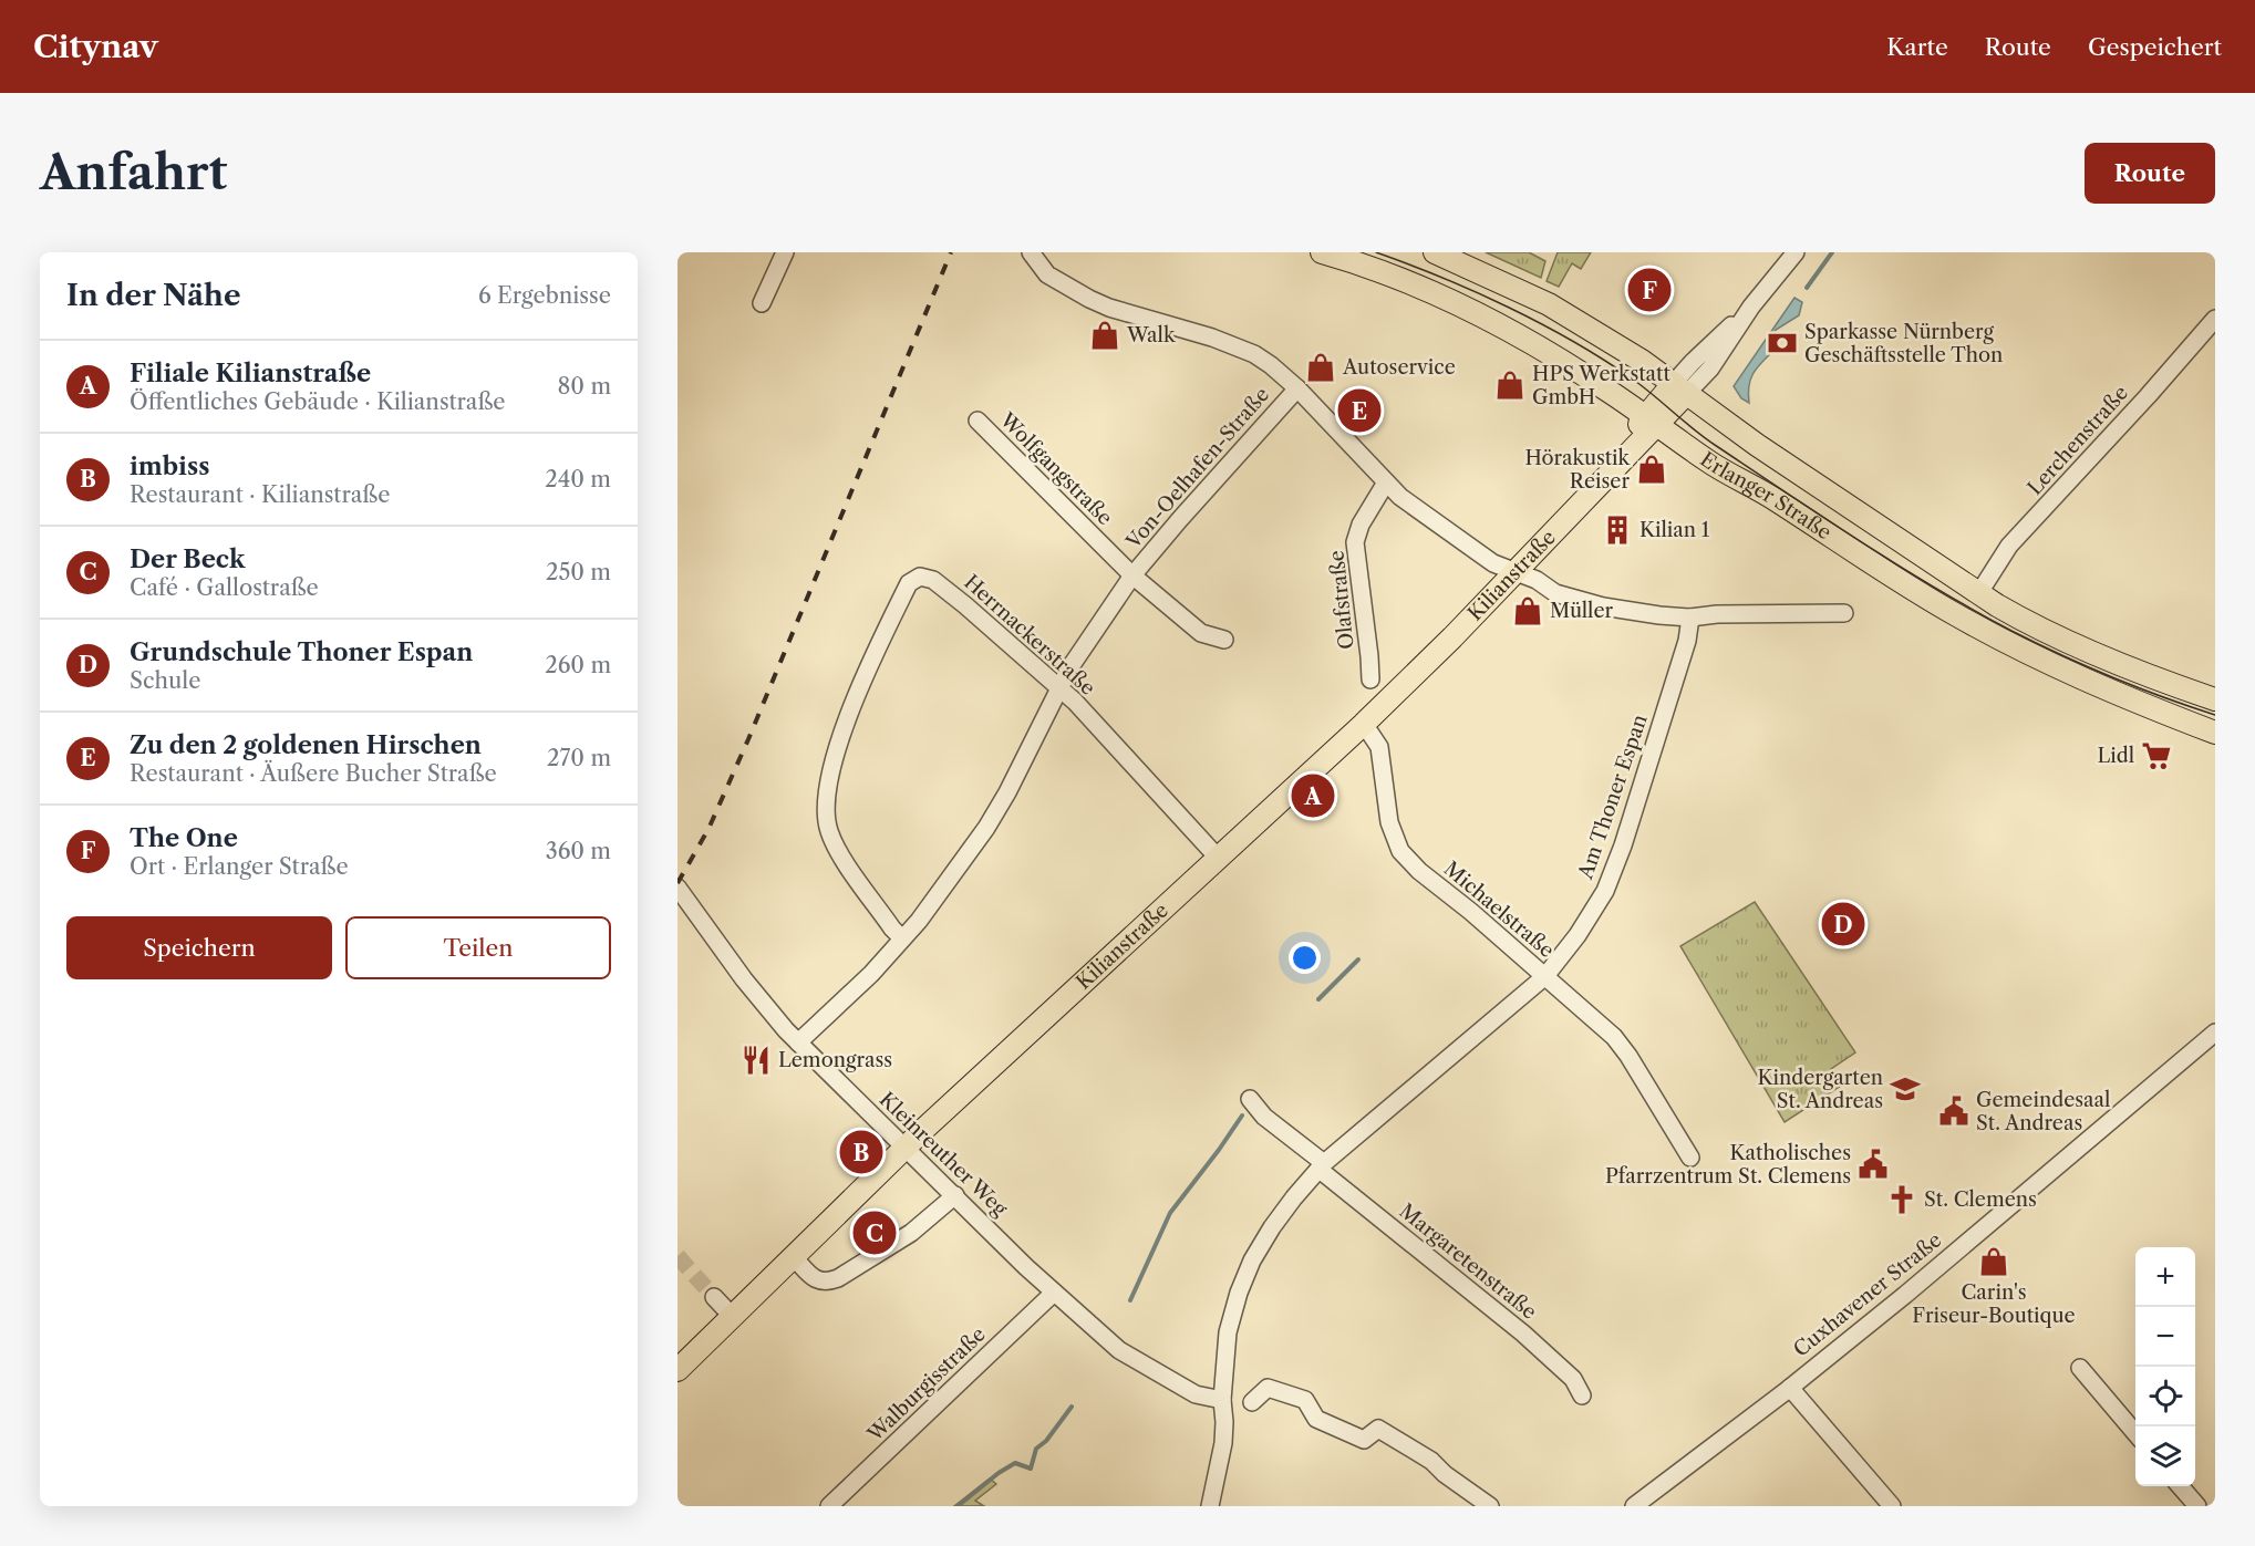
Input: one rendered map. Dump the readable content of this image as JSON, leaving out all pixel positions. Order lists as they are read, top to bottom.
{
  "streets": {
    "main road": ["Erlanger Straße", "Kilianstraße"],
    "street": [
      "Lerchenstraße",
      "Von-Oelhafen-Straße",
      "Wolfgangstraße",
      "Olafstraße",
      "Herrnackerstraße",
      "Am Thoner Espan",
      "Michaelstraße",
      "Kleinreuther Weg",
      "Margaretenstraße",
      "Cuxhavener Straße",
      "Walburgisstraße"
    ]
  },
  "crossings": [
    ["Lerchenstraße", "Erlanger Straße"],
    ["Von-Oelhafen-Straße", "Wolfgangstraße"],
    ["Von-Oelhafen-Straße", "Herrnackerstraße"],
    ["Von-Oelhafen-Straße", "Kleinreuther Weg"],
    ["Erlanger Straße", "Kilianstraße"],
    ["Kilianstraße", "Herrnackerstraße"],
    ["Kilianstraße", "Michaelstraße"],
    ["Kilianstraße", "Kleinreuther Weg"],
    ["Am Thoner Espan", "Michaelstraße"],
    ["Michaelstraße", "Kleinreuther Weg"],
    ["Michaelstraße", "Margaretenstraße"],
    ["Kleinreuther Weg", "Walburgisstraße"]
  ],
  "places": {
    "shop": [
      "Walk",
      "Autoservice",
      "HPS Werkstatt GmbH",
      "Hörakustik Reiser",
      "Müller",
      "Carin's Friseur-Boutique"
    ],
    "bank": ["Sparkasse Nürnberg Geschäftsstelle Thon"],
    "building": ["Kilian 1"],
    "supermarket": ["Lidl"],
    "restaurant": ["Lemongrass"],
    "school or university": ["Kindergarten St. Andreas"],
    "public building": ["Gemeindesaal St. Andreas", "Katholisches Pfarrzentrum St. Clemens"],
    "church": ["St. Clemens"]
  },
  "page": {
    "header": "Citynav",
    "nav": ["Karte", "Route", "Gespeichert"],
    "buttons": [
      "Route",
      ["Speichern", "Teilen"]
    ],
    "title": "Anfahrt",
    "heading": ["In der Nähe", "6 Ergebnisse"],
    "pins": [
      "F",
      "E",
      "A",
      "D",
      "B",
      "C"
    ],
    "list": [
      {
        "mark": "A",
        "name": "Filiale Kilianstraße",
        "note": "Öffentliches Gebäude · Kilianstraße",
        "value": "80 m"
      },
      {
        "mark": "B",
        "name": "imbiss",
        "note": "Restaurant · Kilianstraße",
        "value": "240 m"
      },
      {
        "mark": "C",
        "name": "Der Beck",
        "note": "Café · Gallostraße",
        "value": "250 m"
      },
      {
        "mark": "D",
        "name": "Grundschule Thoner Espan",
        "note": "Schule",
        "value": "260 m"
      },
      {
        "mark": "E",
        "name": "Zu den 2 goldenen Hirschen",
        "note": "Restaurant · Äußere Bucher Straße",
        "value": "270 m"
      },
      {
        "mark": "F",
        "name": "The One",
        "note": "Ort · Erlanger Straße",
        "value": "360 m"
      }
    ],
    "map_buttons": ["+", "−"]
  }
}
